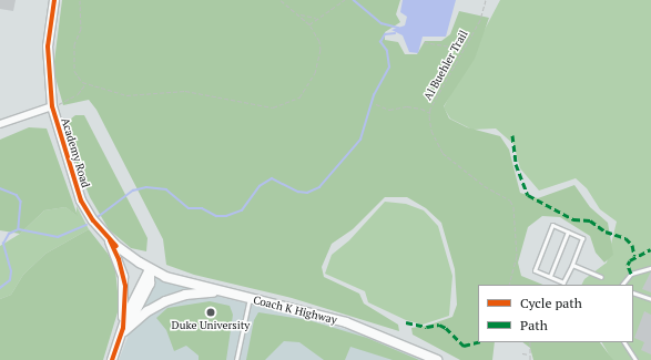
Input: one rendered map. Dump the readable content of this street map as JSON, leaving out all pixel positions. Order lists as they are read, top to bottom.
{
  "streets": {
    "main road": ["Academy Road", "Coach K Highway"],
    "path": ["Al Buehler Trail"]
  },
  "crossings": [
    ["Academy Road", "Coach K Highway"]
  ],
  "places": ["Duke University"],
  "legend": ["Cycle path", "Path"]
}
